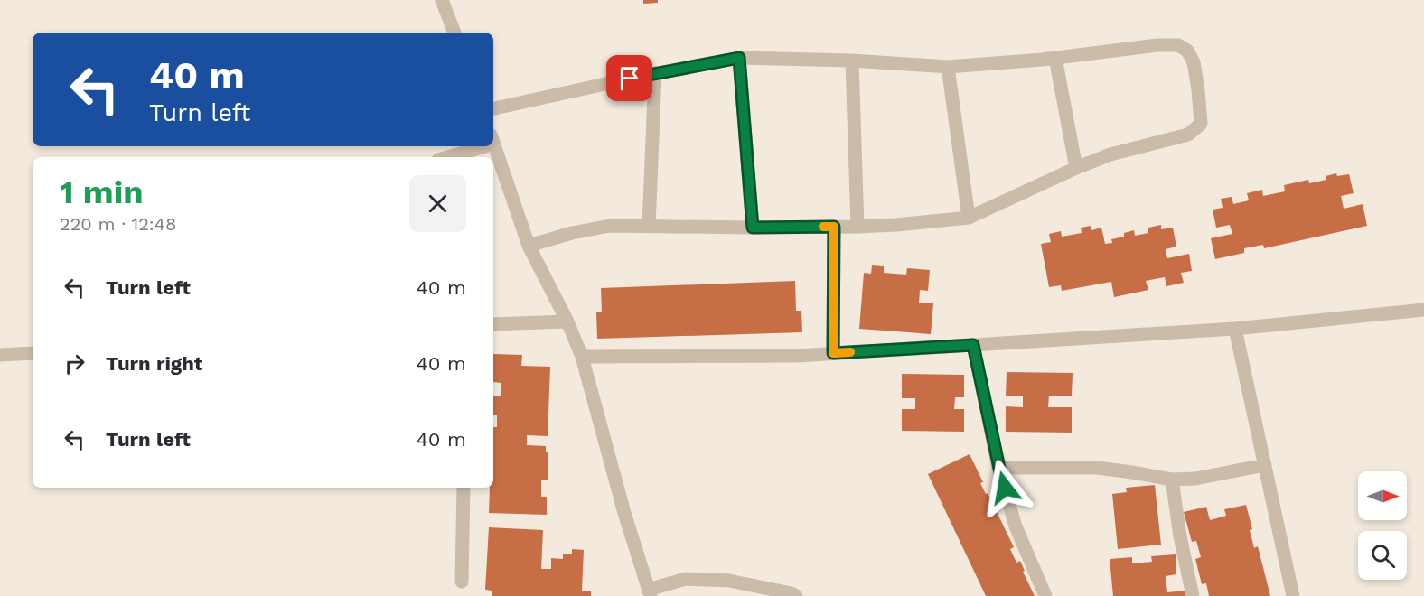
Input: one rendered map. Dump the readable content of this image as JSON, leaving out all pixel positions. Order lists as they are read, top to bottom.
{
  "north": "right",
  "page": {
    "turn": ["40 m", "Turn left"],
    "heading": ["1 min", "220 m · 12:48"],
    "list": [
      {
        "name": "Turn left",
        "value": "40 m"
      },
      {
        "name": "Turn right",
        "value": "40 m"
      },
      {
        "name": "Turn left",
        "value": "40 m"
      }
    ]
  }
}
